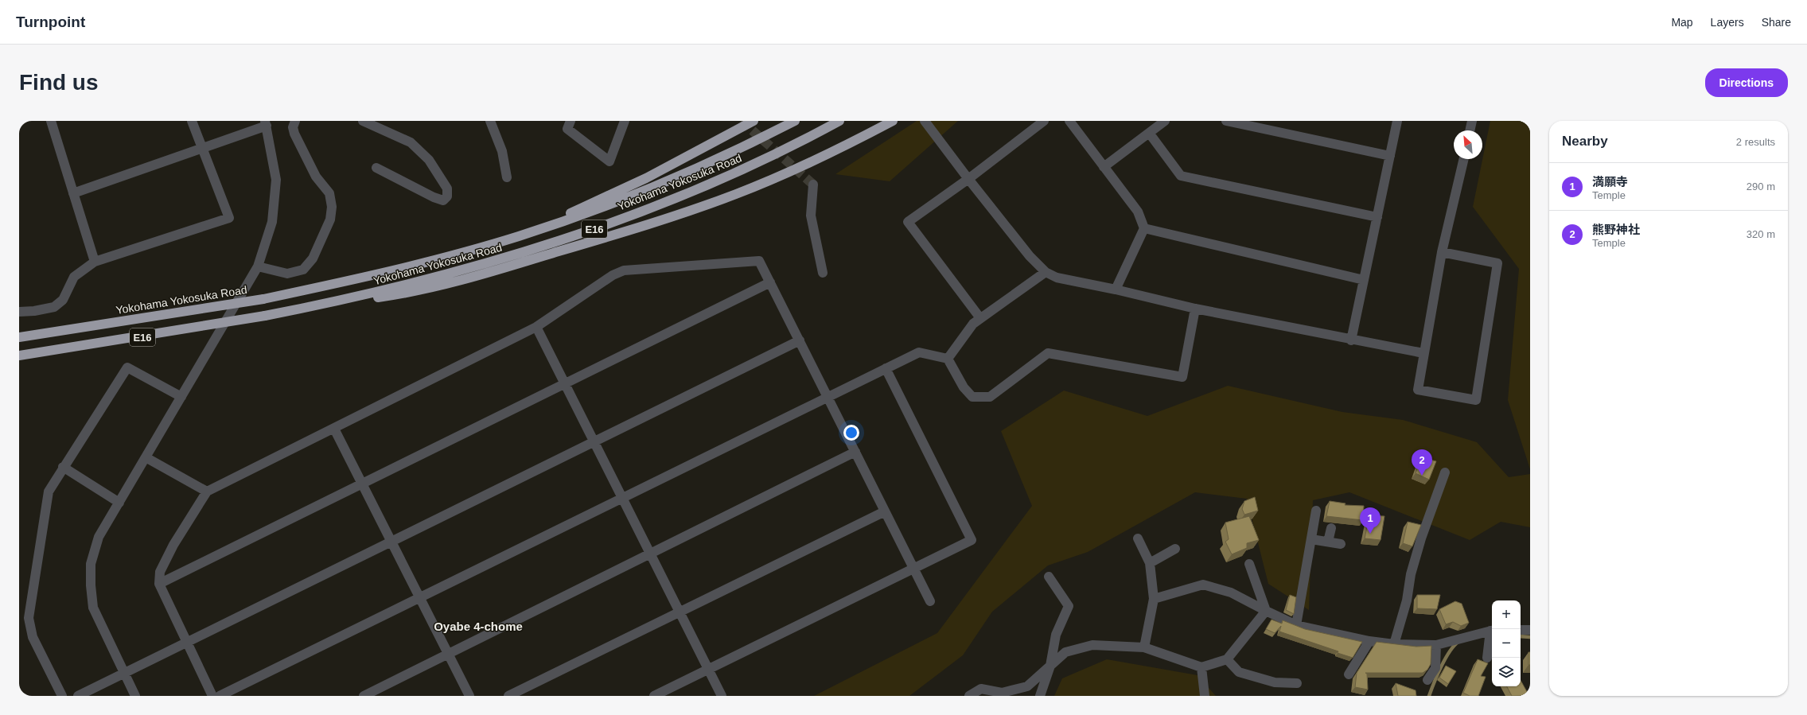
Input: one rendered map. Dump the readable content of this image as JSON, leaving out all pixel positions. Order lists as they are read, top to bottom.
{
  "streets": {
    "highway": ["Yokohama Yokosuka Road", "E16"]
  },
  "districts": ["Oyabe 4-chome"],
  "north": "top left",
  "page": {
    "header": "Turnpoint",
    "nav": ["Map", "Layers", "Share"],
    "buttons": "Directions",
    "title": "Find us",
    "heading": ["Nearby", "2 results"],
    "list": [
      {
        "mark": "1",
        "name": "満願寺",
        "note": "Temple",
        "value": "290 m"
      },
      {
        "mark": "2",
        "name": "熊野神社",
        "note": "Temple",
        "value": "320 m"
      }
    ],
    "pins": ["2", "1"],
    "map_buttons": ["+", "−"]
  }
}
